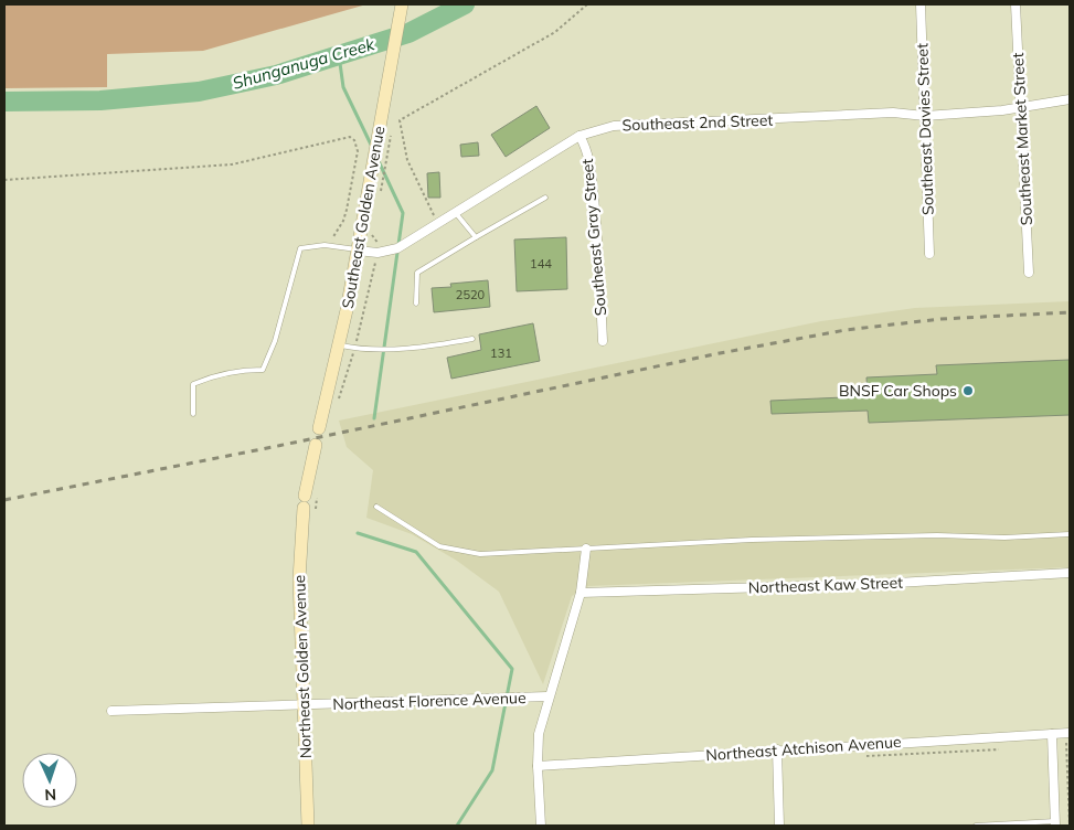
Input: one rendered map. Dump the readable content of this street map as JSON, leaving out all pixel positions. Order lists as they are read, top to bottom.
{
  "streets": {
    "street": [
      "Southeast 2nd Street",
      "Southeast Davies Street",
      "Southeast Market Street",
      "Southeast Golden Avenue",
      "Southeast Gray Street",
      "Northeast Kaw Street",
      "Northeast Golden Avenue",
      "Northeast Florence Avenue",
      "Northeast Atchison Avenue"
    ]
  },
  "crossings": [
    ["Southeast 2nd Street", "Southeast Davies Street"],
    ["Southeast 2nd Street", "Southeast Market Street"],
    ["Southeast 2nd Street", "Southeast Golden Avenue"],
    ["Southeast 2nd Street", "Southeast Gray Street"],
    ["Northeast Golden Avenue", "Northeast Florence Avenue"]
  ],
  "water": ["Shunganuga Creek"],
  "places": ["BNSF Car Shops"],
  "house_numbers": ["144", "2520", "131"],
  "north": "bottom"
}
